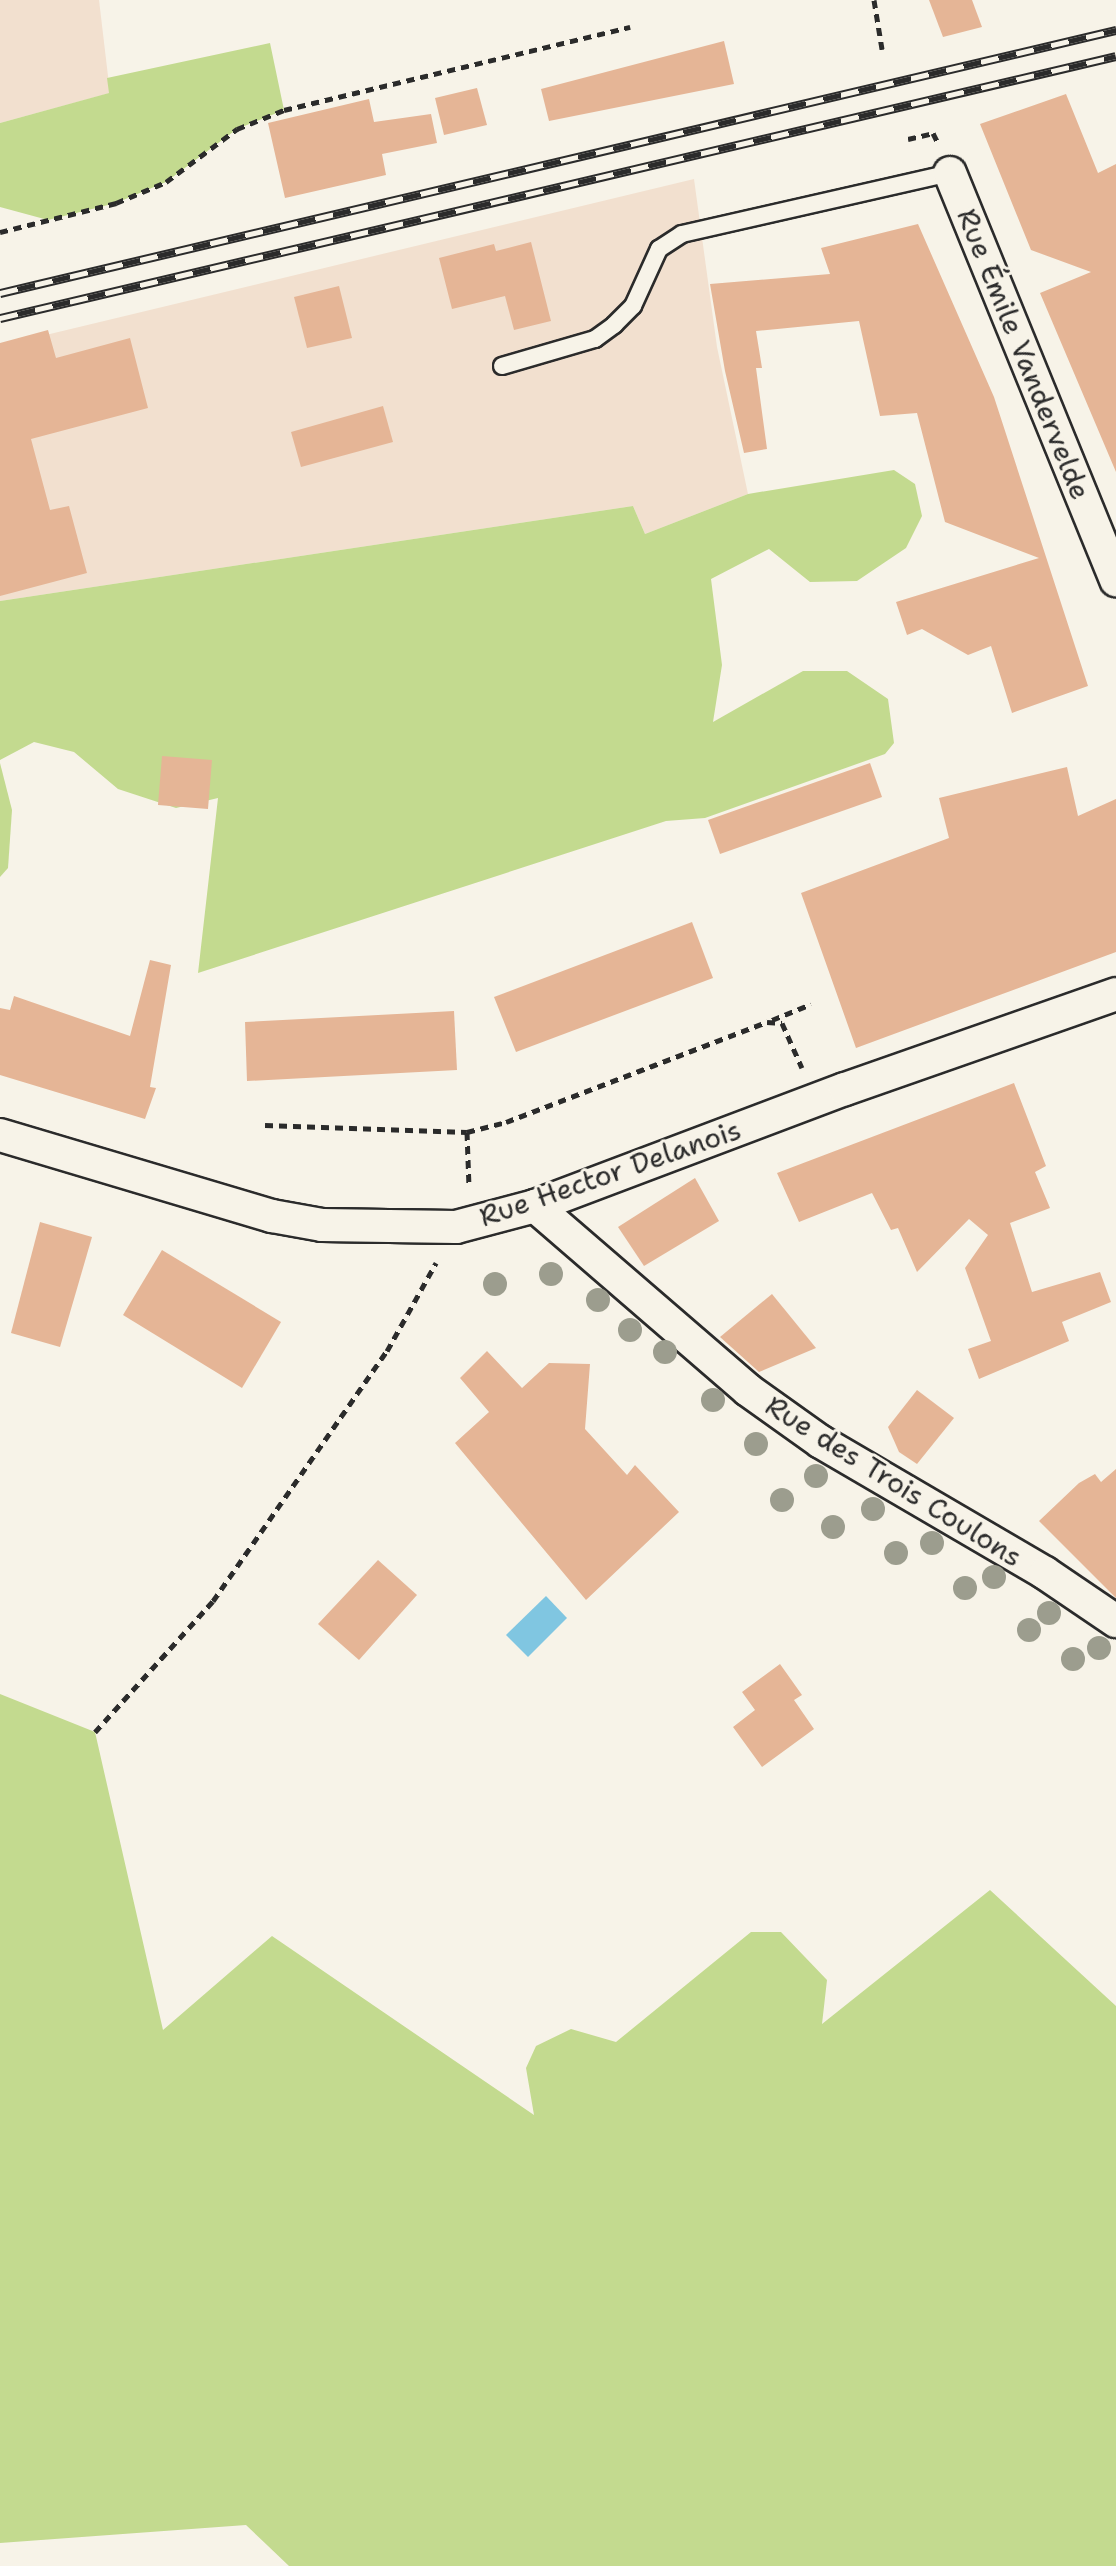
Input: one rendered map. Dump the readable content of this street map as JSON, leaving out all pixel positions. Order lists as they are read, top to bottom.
{
  "streets": {
    "street": ["Rue Émile Vandervelde", "Rue Hector Delanois", "Rue des Trois Coulons"]
  },
  "crossings": [
    ["Rue Hector Delanois", "Rue des Trois Coulons"]
  ]
}
